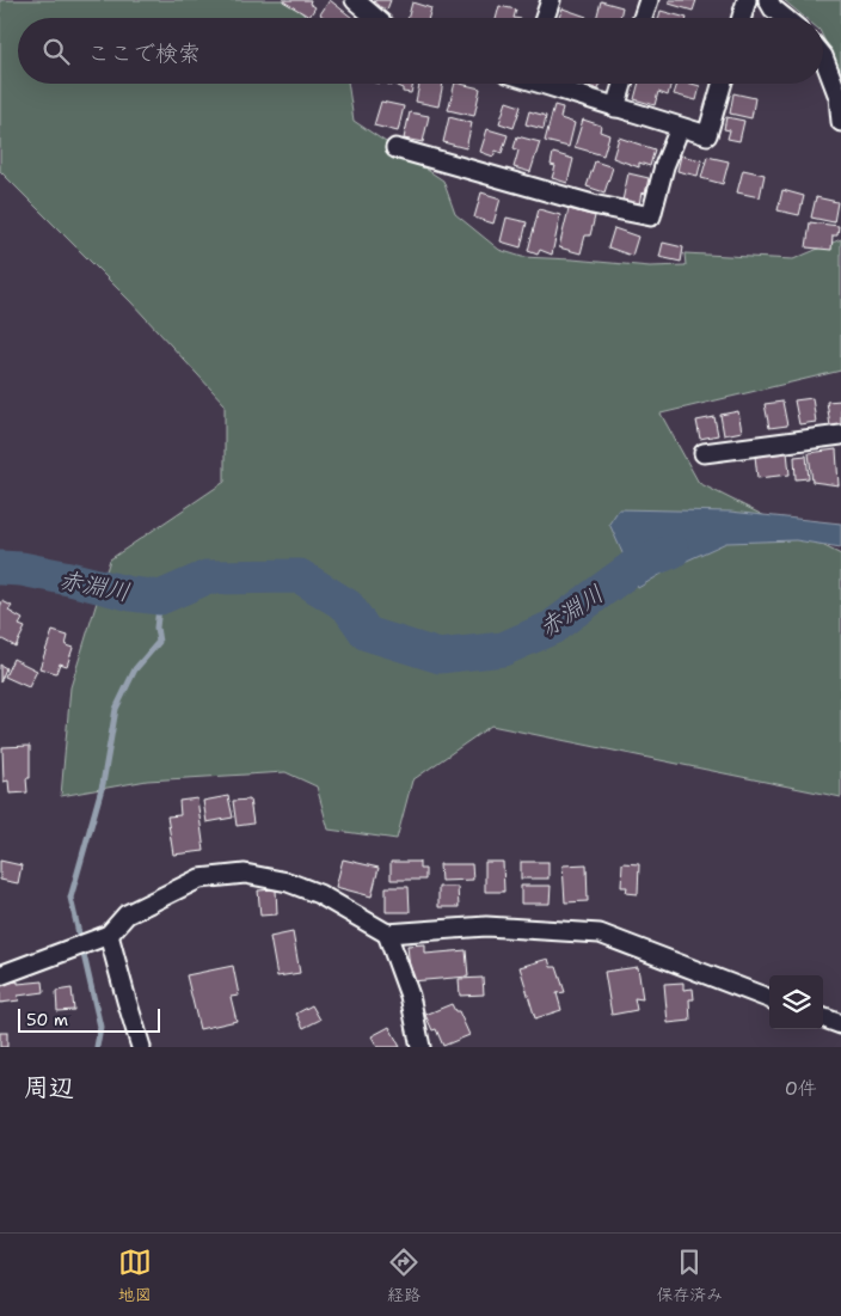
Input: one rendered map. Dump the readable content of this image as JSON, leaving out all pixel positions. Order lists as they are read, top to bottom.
{
  "water": ["赤淵川"],
  "scale_bar": "50 m",
  "page": {
    "search": "ここで検索",
    "scale": "50 m",
    "heading": ["周辺", "0件"],
    "nav": ["地図", "経路", "保存済み"]
  }
}
